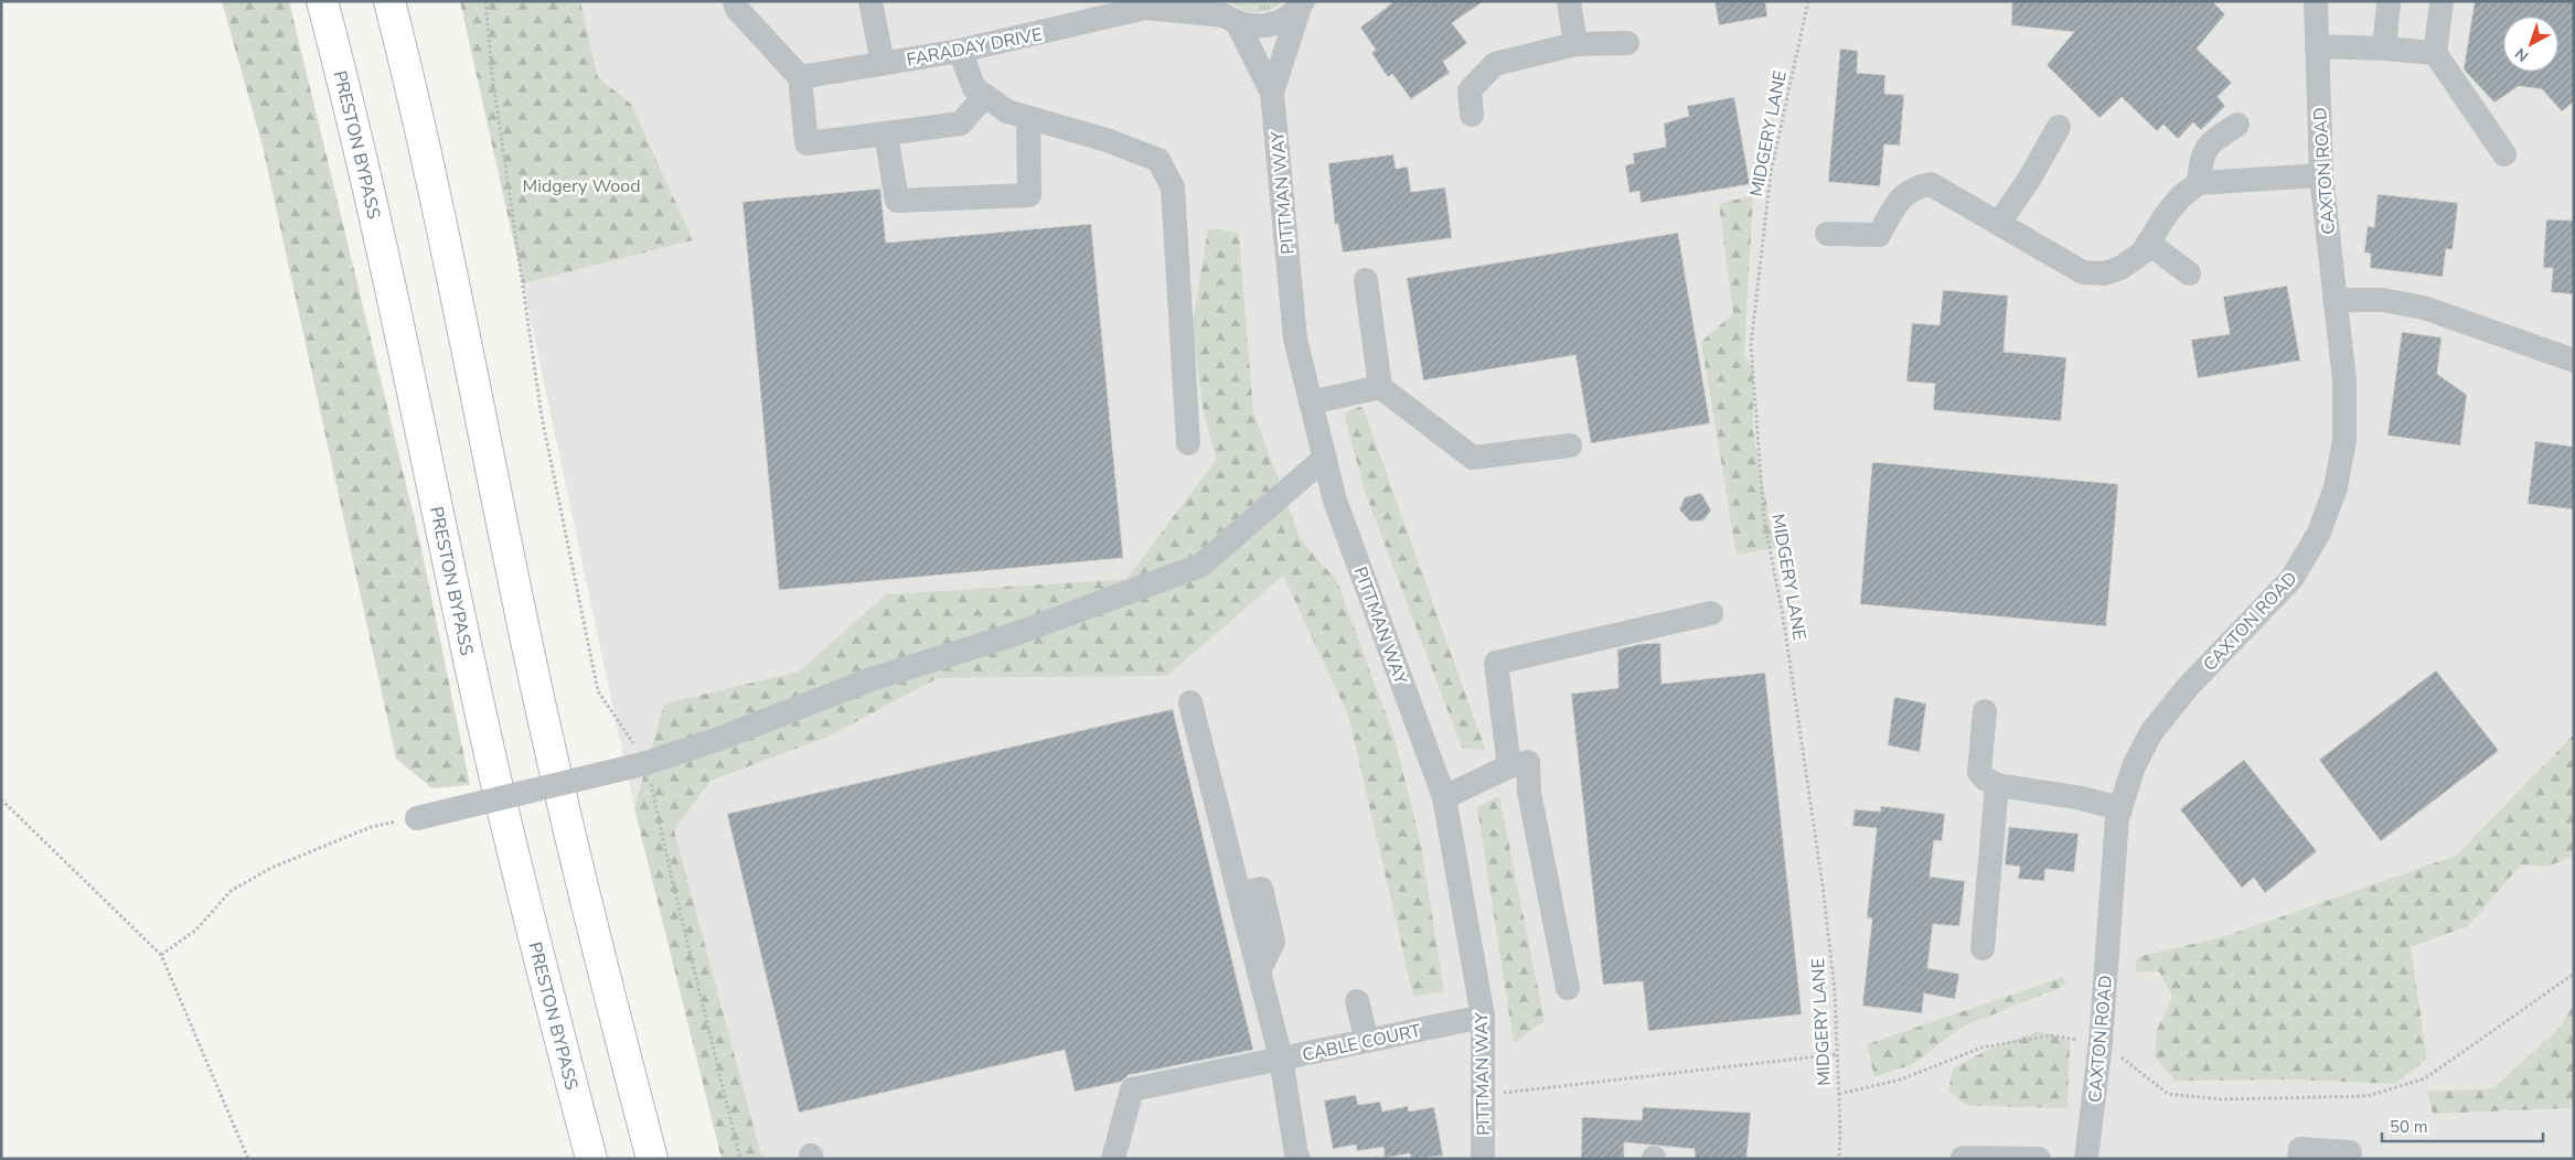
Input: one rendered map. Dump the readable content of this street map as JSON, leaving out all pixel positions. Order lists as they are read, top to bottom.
{
  "streets": {
    "highway": ["PRESTON BYPASS"],
    "street": [
      "FARADAY DRIVE",
      "CAXTON ROAD",
      "PITTMAN WAY",
      "CABLE COURT"
    ],
    "path": ["MIDGERY LANE"]
  },
  "crossings": [
    ["FARADAY DRIVE", "PITTMAN WAY"],
    ["PITTMAN WAY", "CABLE COURT"]
  ],
  "parks": ["Midgery Wood"],
  "scale_bar": "50 m",
  "north": "bottom left"
}
